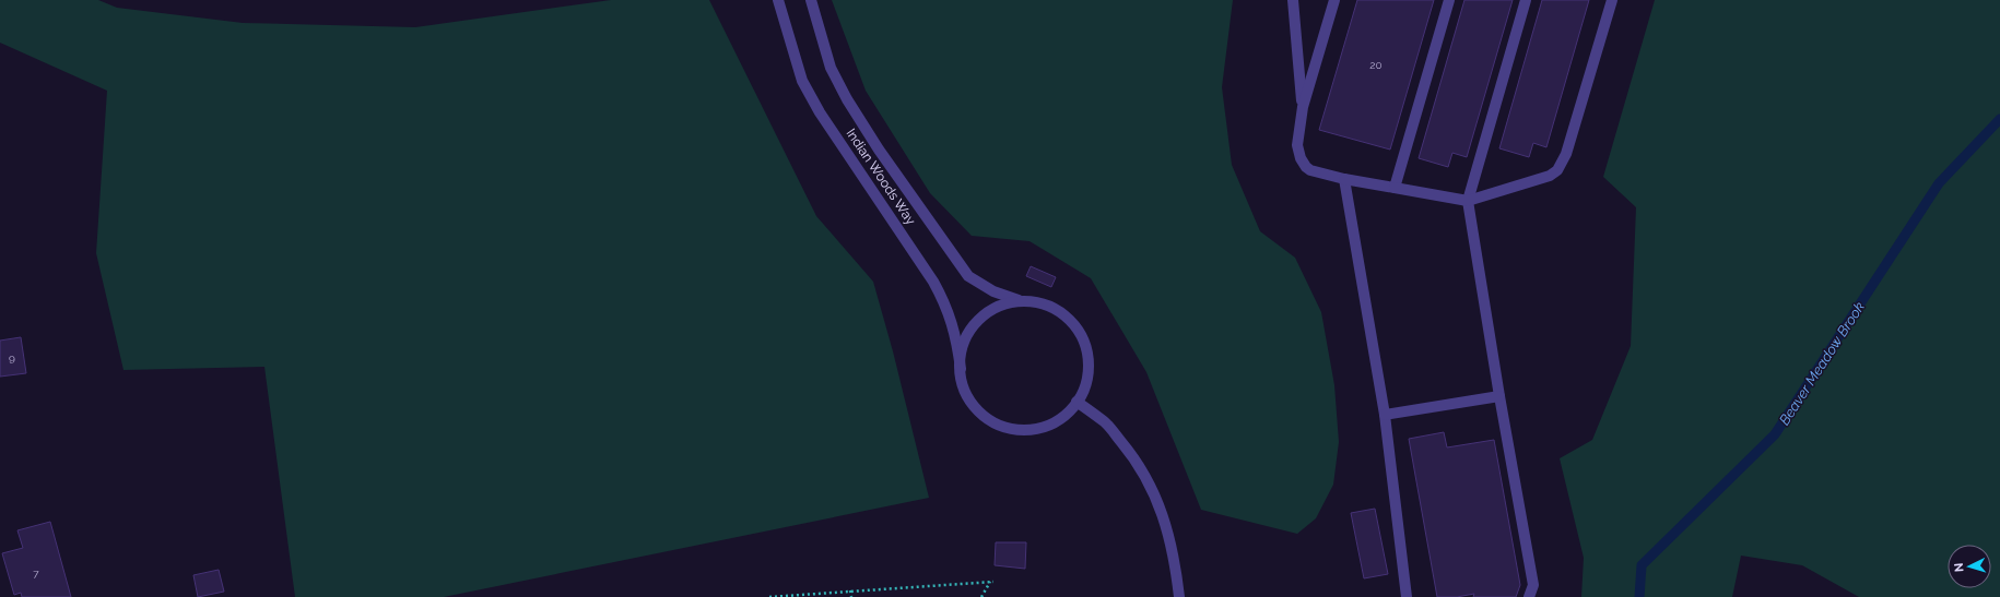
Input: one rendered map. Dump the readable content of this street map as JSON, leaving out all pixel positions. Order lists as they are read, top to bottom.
{
  "streets": {
    "street": ["Indian Woods Way"]
  },
  "water": ["Beaver Meadow Brook"],
  "house_numbers": ["20", "9", "7"],
  "north": "left"
}
